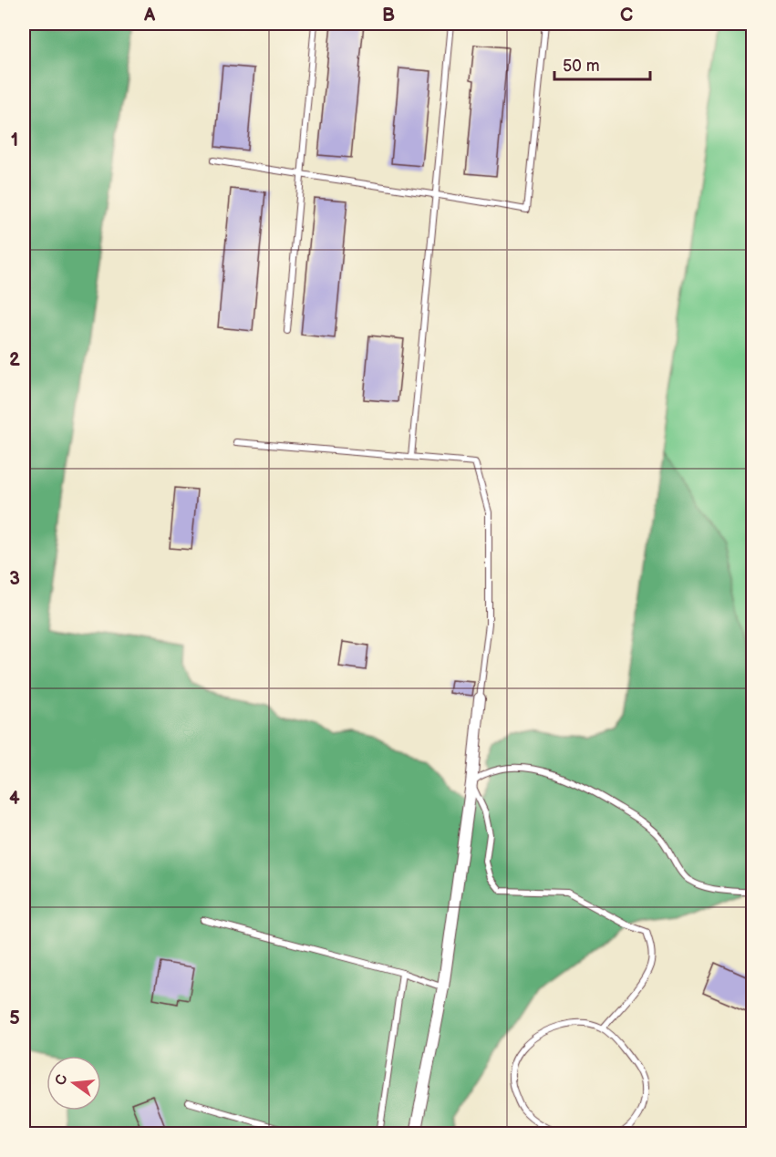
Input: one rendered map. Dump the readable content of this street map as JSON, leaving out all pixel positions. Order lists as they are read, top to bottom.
{
  "scale_bar": "50 m",
  "north": "left",
  "grid": {
    "columns": ["A", "B", "C"],
    "rows": [
      "1",
      "2",
      "3",
      "4",
      "5"
    ]
  }
}
